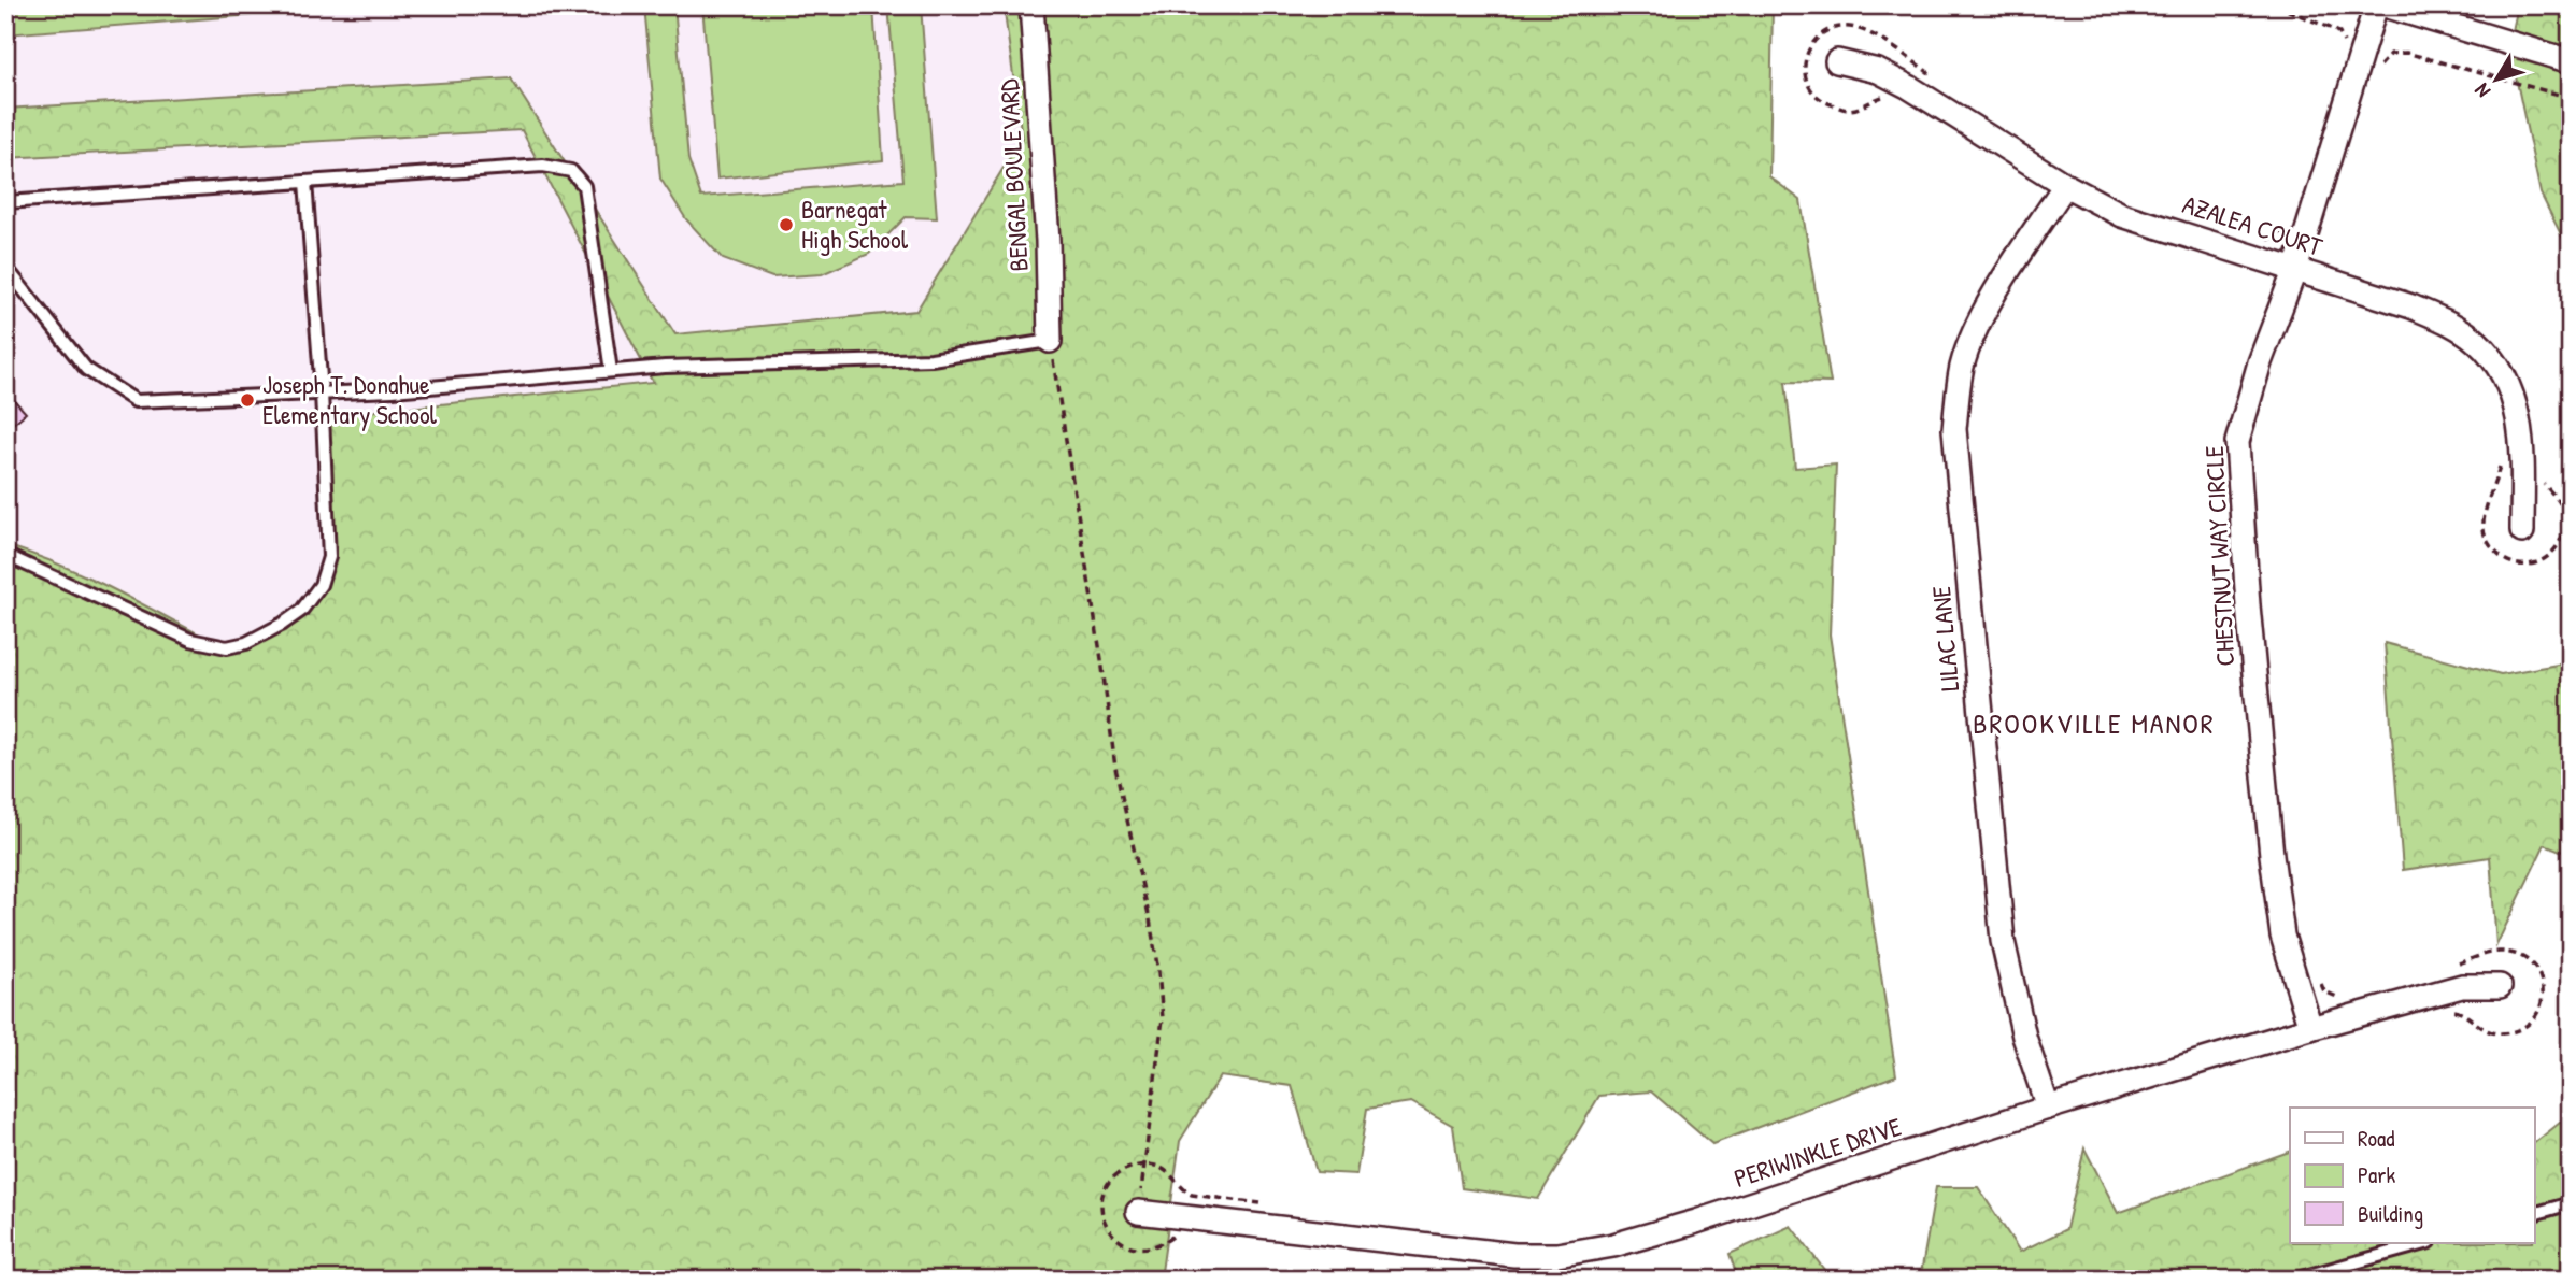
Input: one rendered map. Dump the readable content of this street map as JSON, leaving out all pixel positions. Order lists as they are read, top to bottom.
{
  "streets": {
    "street": [
      "BENGAL BOULEVARD",
      "AZALEA COURT",
      "CHESTNUT WAY CIRCLE",
      "LILAC LANE",
      "PERIWINKLE DRIVE"
    ]
  },
  "crossings": [
    ["AZALEA COURT", "CHESTNUT WAY CIRCLE"],
    ["AZALEA COURT", "LILAC LANE"],
    ["CHESTNUT WAY CIRCLE", "PERIWINKLE DRIVE"],
    ["LILAC LANE", "PERIWINKLE DRIVE"]
  ],
  "districts": ["BROOKVILLE MANOR"],
  "places": ["Barnegat High School", "Joseph T. Donahue Elementary School"],
  "legend": ["Road", "Park", "Building"],
  "north": "bottom left"
}
